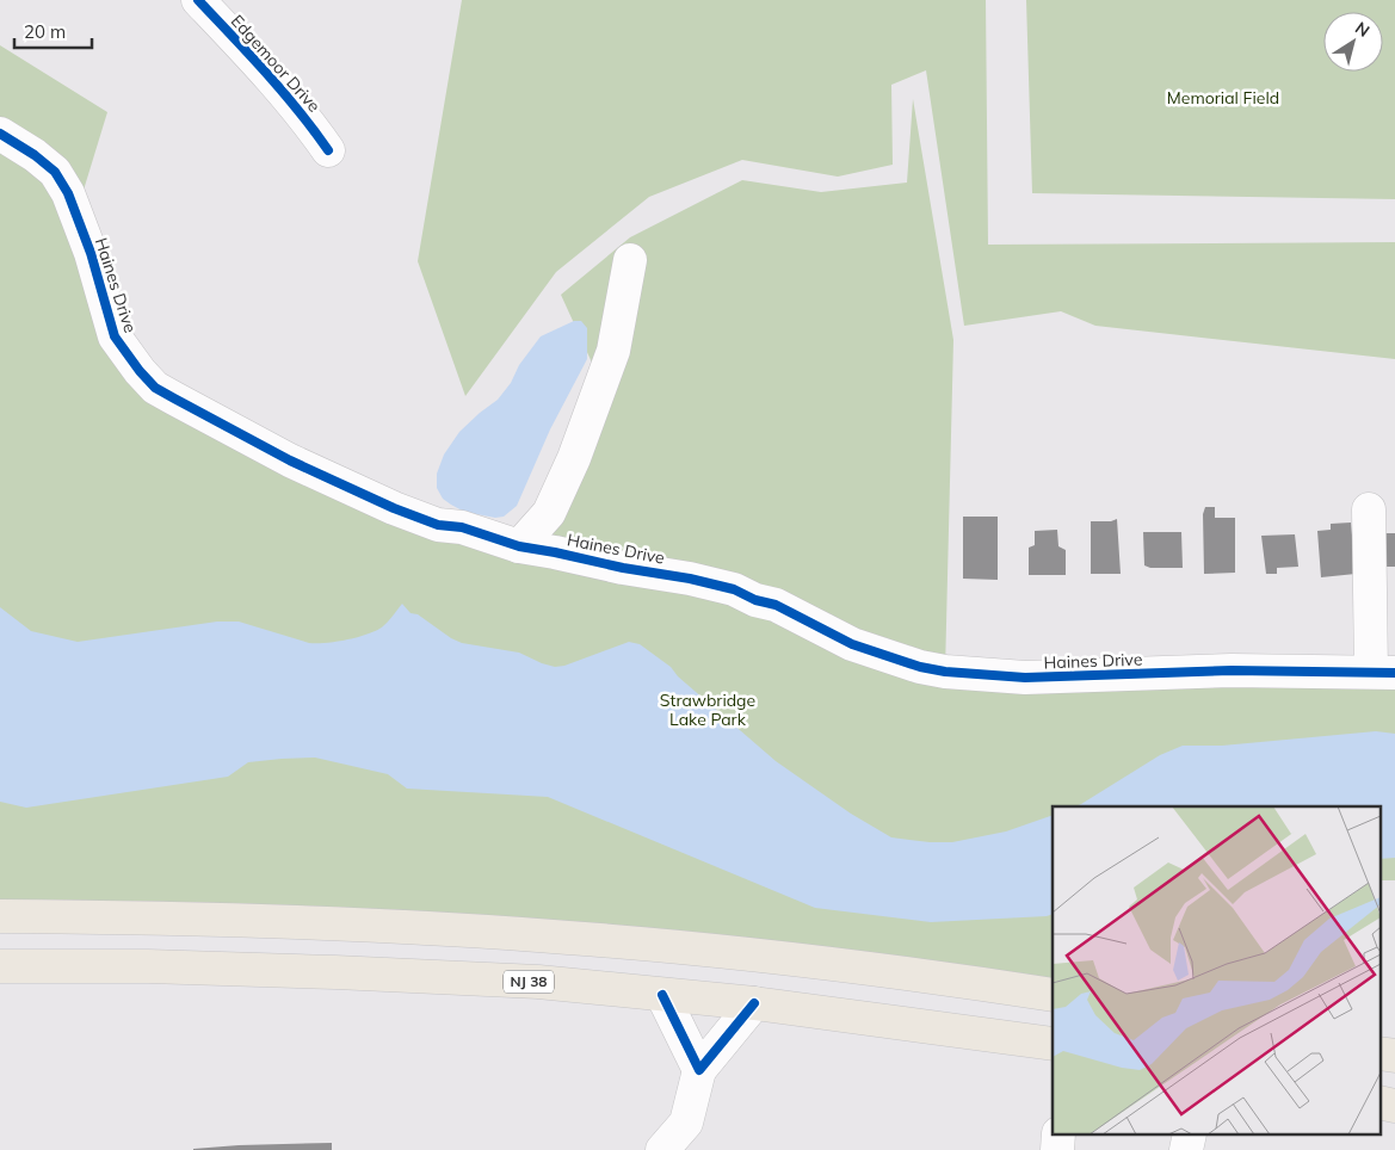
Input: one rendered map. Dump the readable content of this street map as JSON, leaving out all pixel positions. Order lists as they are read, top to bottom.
{
  "streets": {
    "highway": ["NJ 38"],
    "street": ["Edgemoor Drive", "Haines Drive"]
  },
  "parks": ["Memorial Field", "Strawbridge Lake Park"],
  "scale_bar": "20 m",
  "north": "top right"
}
